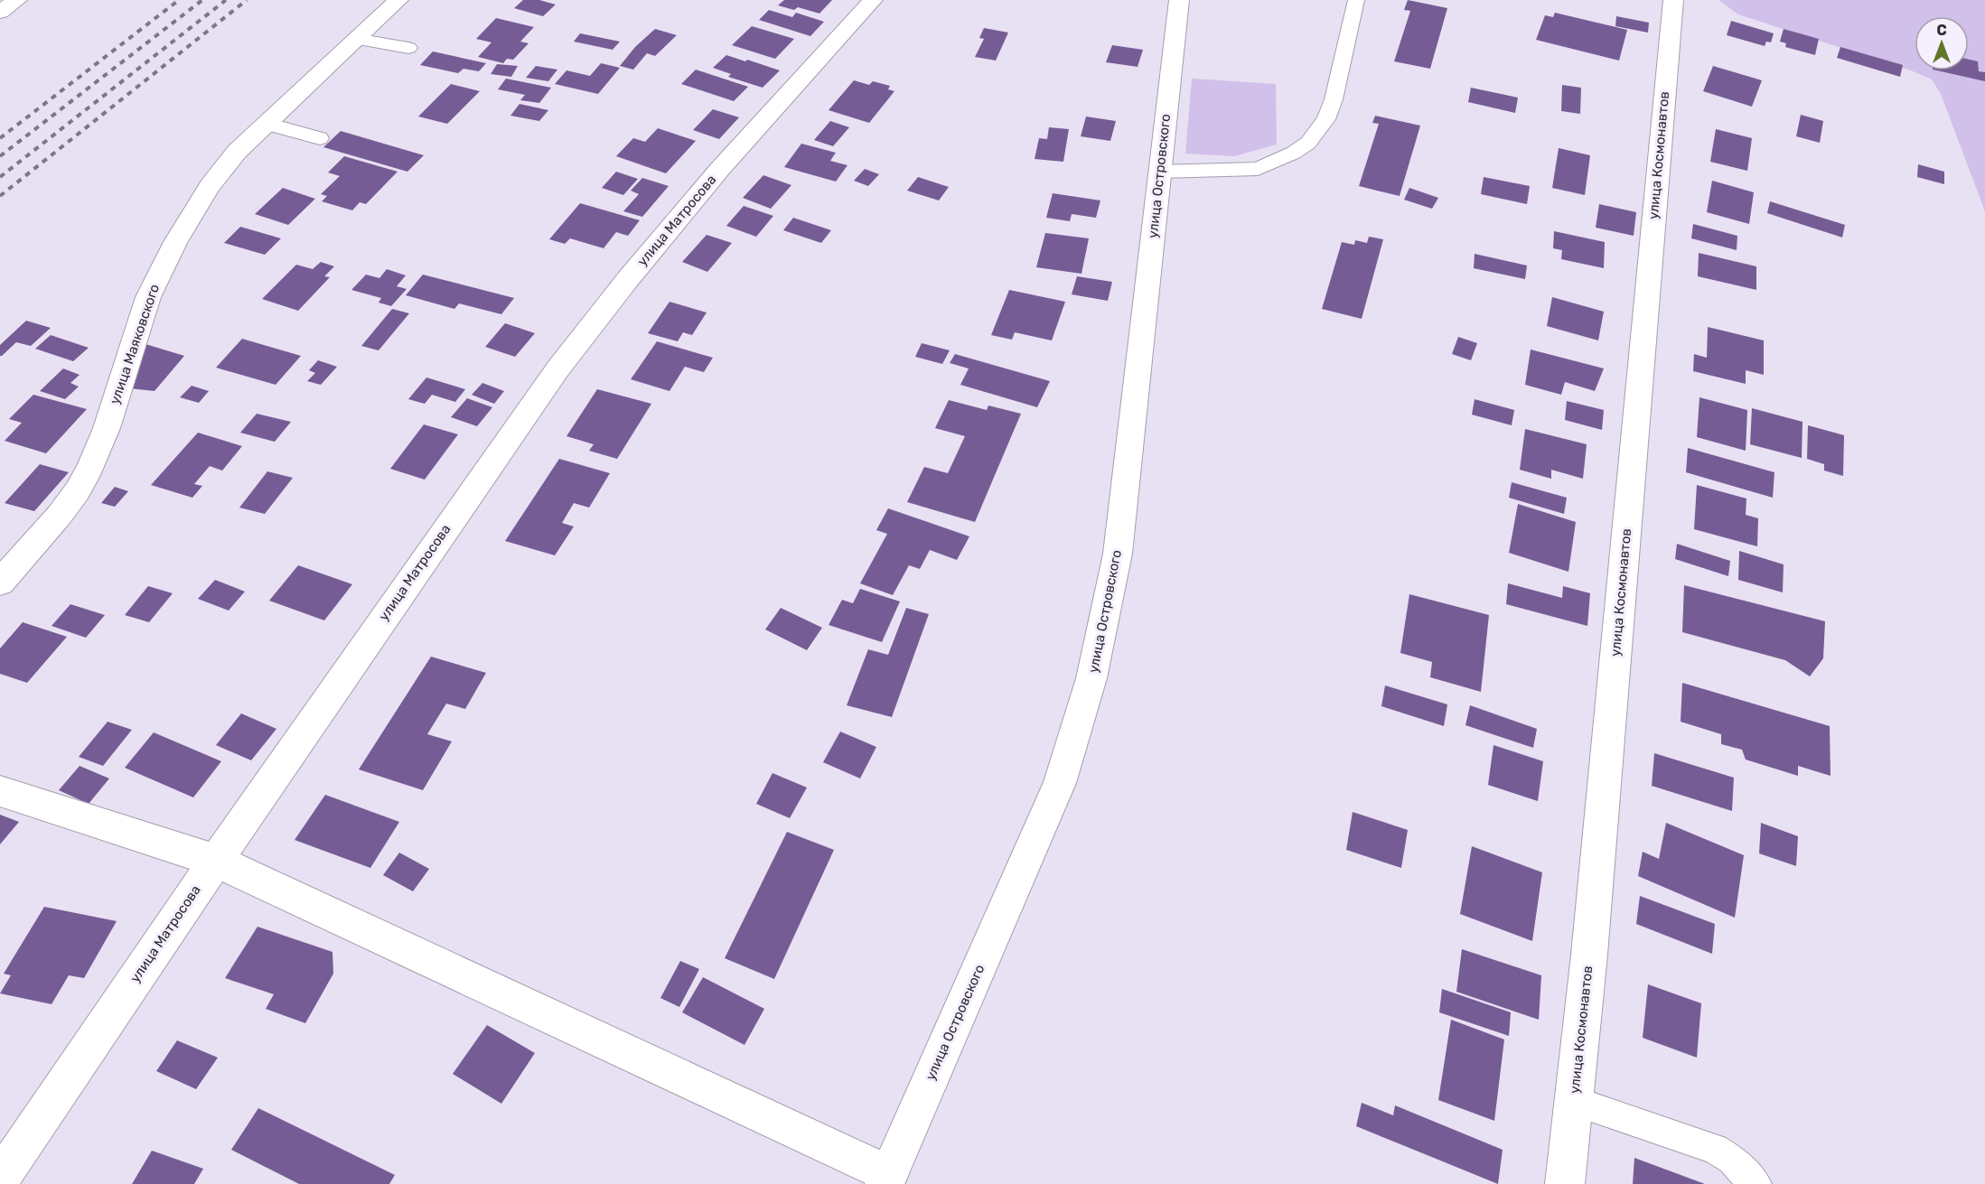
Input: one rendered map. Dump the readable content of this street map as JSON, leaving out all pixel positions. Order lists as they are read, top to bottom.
{
  "streets": {
    "street": [
      "улица Космонавтов",
      "улица Островского",
      "улица Матросова",
      "улица Маяковского"
    ]
  },
  "north": "top"
}
